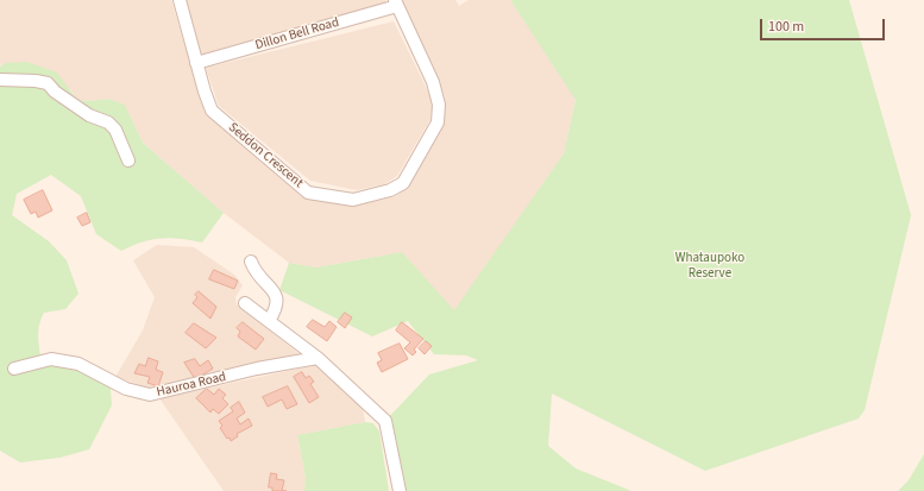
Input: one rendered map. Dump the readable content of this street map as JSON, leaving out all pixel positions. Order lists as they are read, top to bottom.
{
  "streets": {
    "street": ["Dillon Bell Road", "Seddon Crescent", "Hauroa Road"]
  },
  "crossings": [
    ["Dillon Bell Road", "Seddon Crescent"]
  ],
  "parks": ["Whataupoko Reserve"],
  "scale_bar": "100 m"
}
